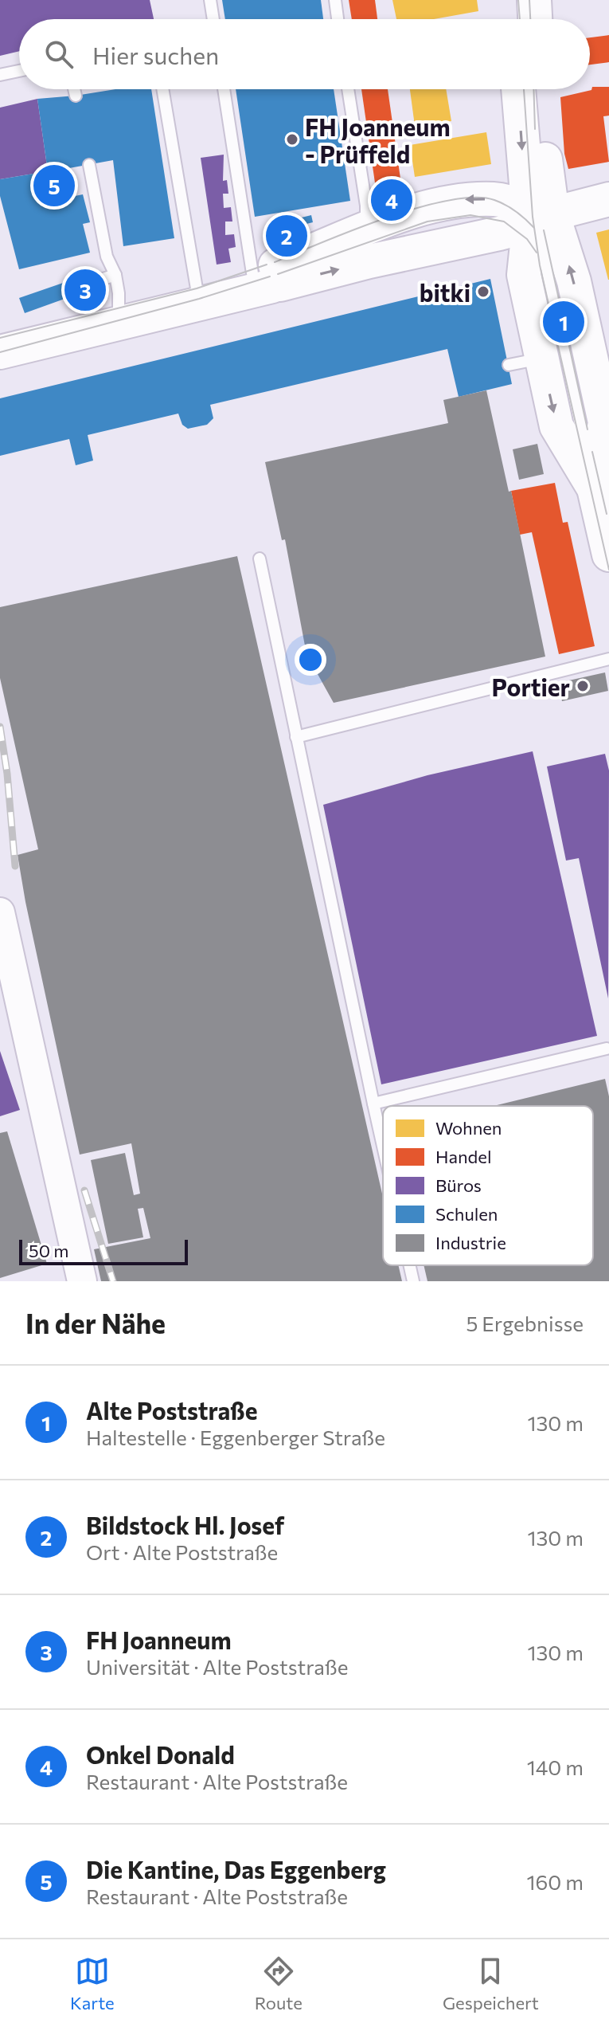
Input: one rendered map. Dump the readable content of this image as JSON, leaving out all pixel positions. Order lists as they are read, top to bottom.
{
  "places": ["FH Joanneum - Prüffeld", "bitki", "Portier"],
  "legend": [
    "Wohnen",
    "Handel",
    "Büros",
    "Schulen",
    "Industrie"
  ],
  "scale_bar": "50 m",
  "page": {
    "search": "Hier suchen",
    "pins": [
      "5",
      "4",
      "2",
      "3",
      "1"
    ],
    "scale": "50 m",
    "heading": ["In der Nähe", "5 Ergebnisse"],
    "list": [
      {
        "mark": "1",
        "name": "Alte Poststraße",
        "note": "Haltestelle · Eggenberger Straße",
        "value": "130 m"
      },
      {
        "mark": "2",
        "name": "Bildstock Hl. Josef",
        "note": "Ort · Alte Poststraße",
        "value": "130 m"
      },
      {
        "mark": "3",
        "name": "FH Joanneum",
        "note": "Universität · Alte Poststraße",
        "value": "130 m"
      },
      {
        "mark": "4",
        "name": "Onkel Donald",
        "note": "Restaurant · Alte Poststraße",
        "value": "140 m"
      },
      {
        "mark": "5",
        "name": "Die Kantine, Das Eggenberg",
        "note": "Restaurant · Alte Poststraße",
        "value": "160 m"
      }
    ],
    "nav": ["Karte", "Route", "Gespeichert"]
  }
}
